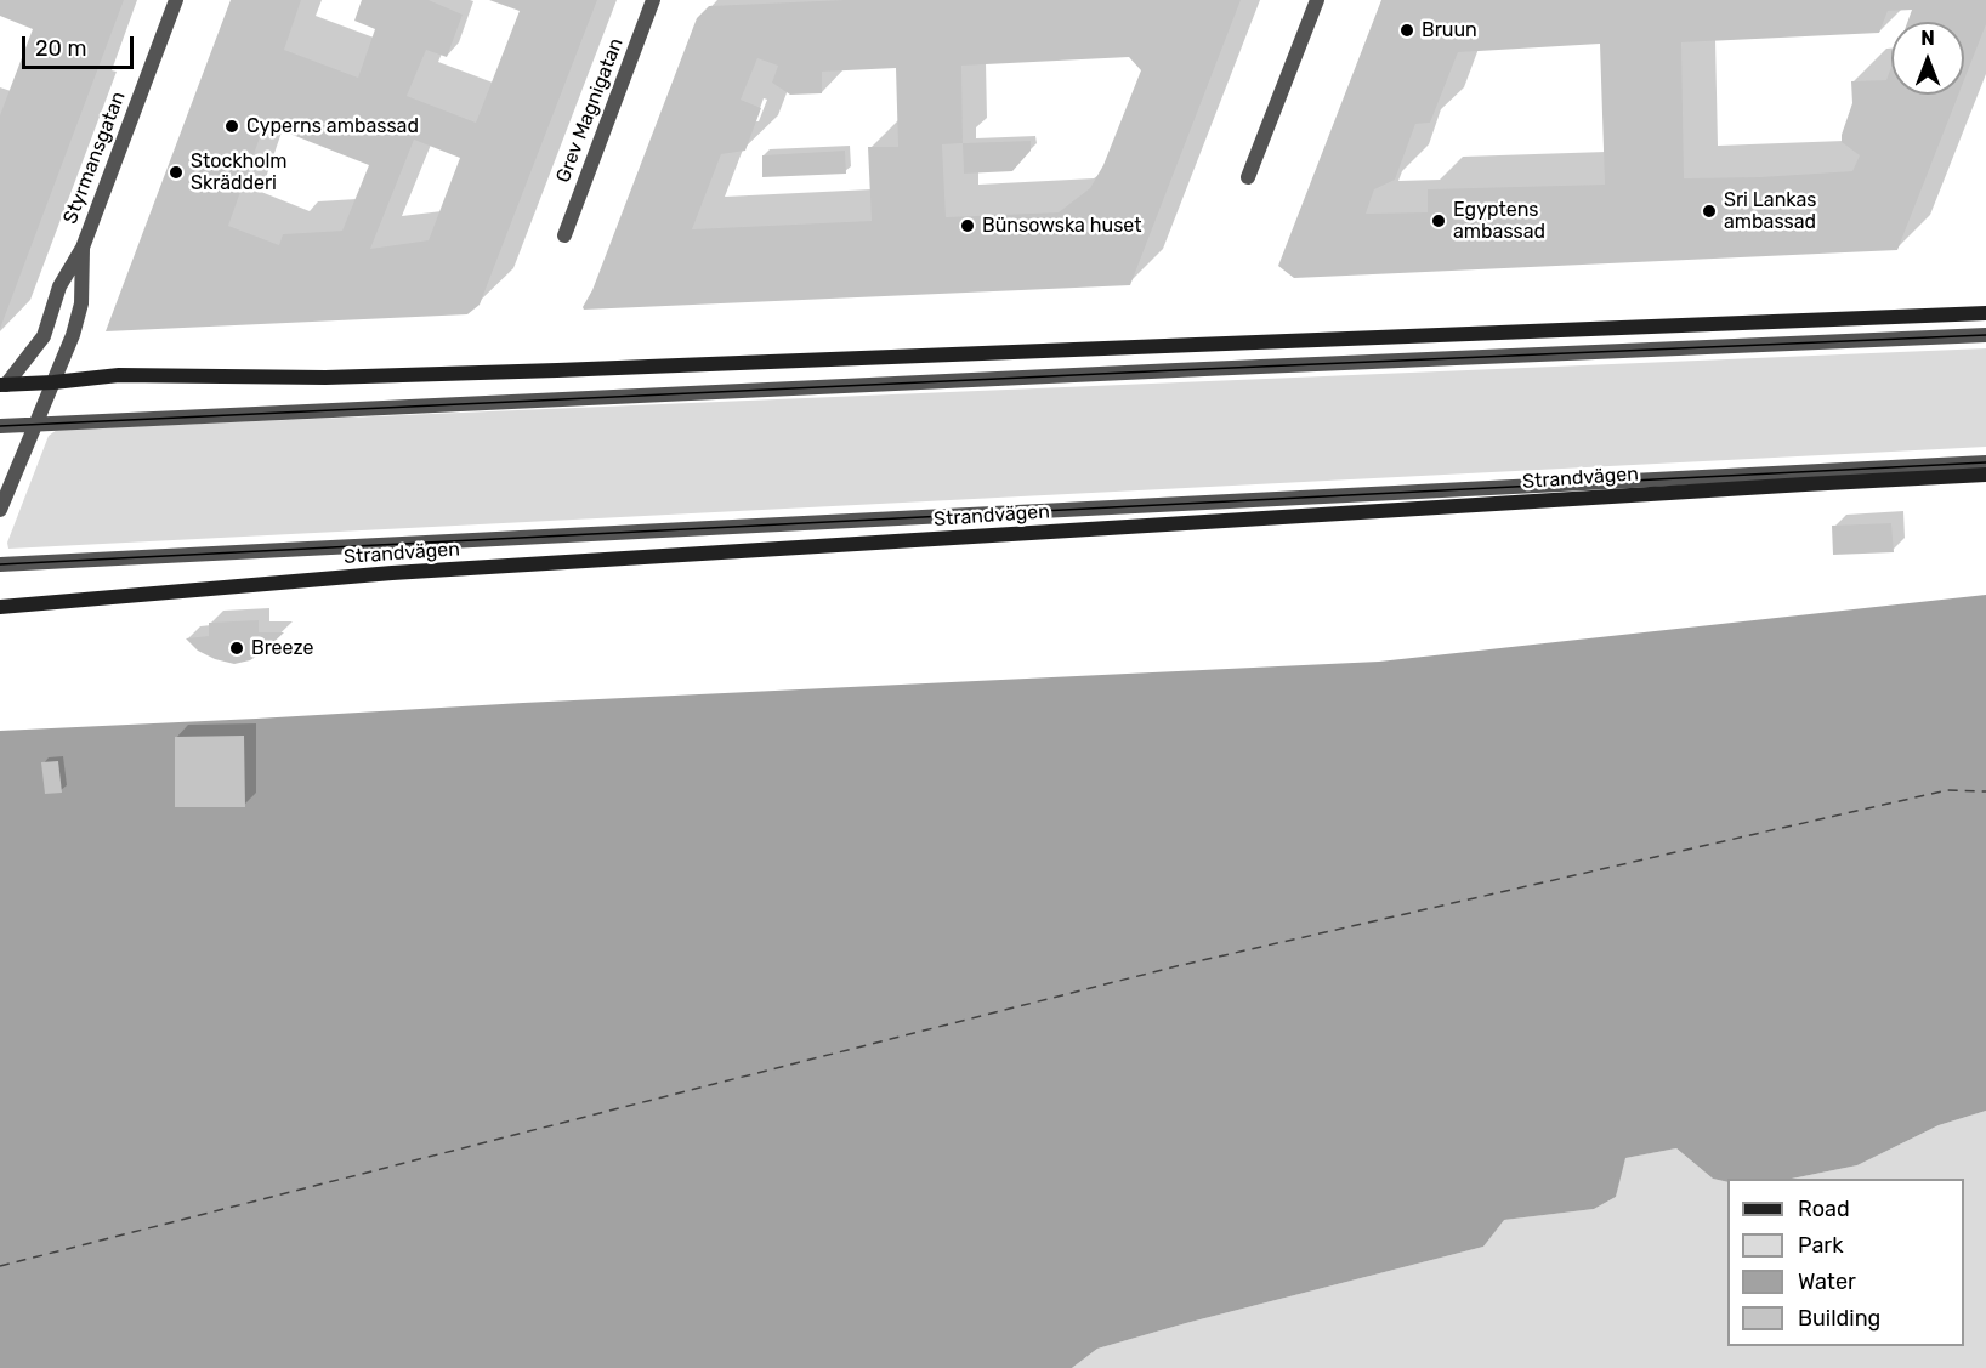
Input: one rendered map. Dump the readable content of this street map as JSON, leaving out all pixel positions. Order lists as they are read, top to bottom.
{
  "streets": {
    "street": ["Grev Magnigatan", "Styrmansgatan", "Strandvägen"]
  },
  "places": [
    "Bruun",
    "Cyperns ambassad",
    "Stockholm Skrädderi",
    "Sri Lankas ambassad",
    "Egyptens ambassad",
    "Bünsowska huset",
    "Breeze"
  ],
  "legend": [
    "Road",
    "Park",
    "Water",
    "Building"
  ],
  "scale_bar": "20 m",
  "north": "top"
}
